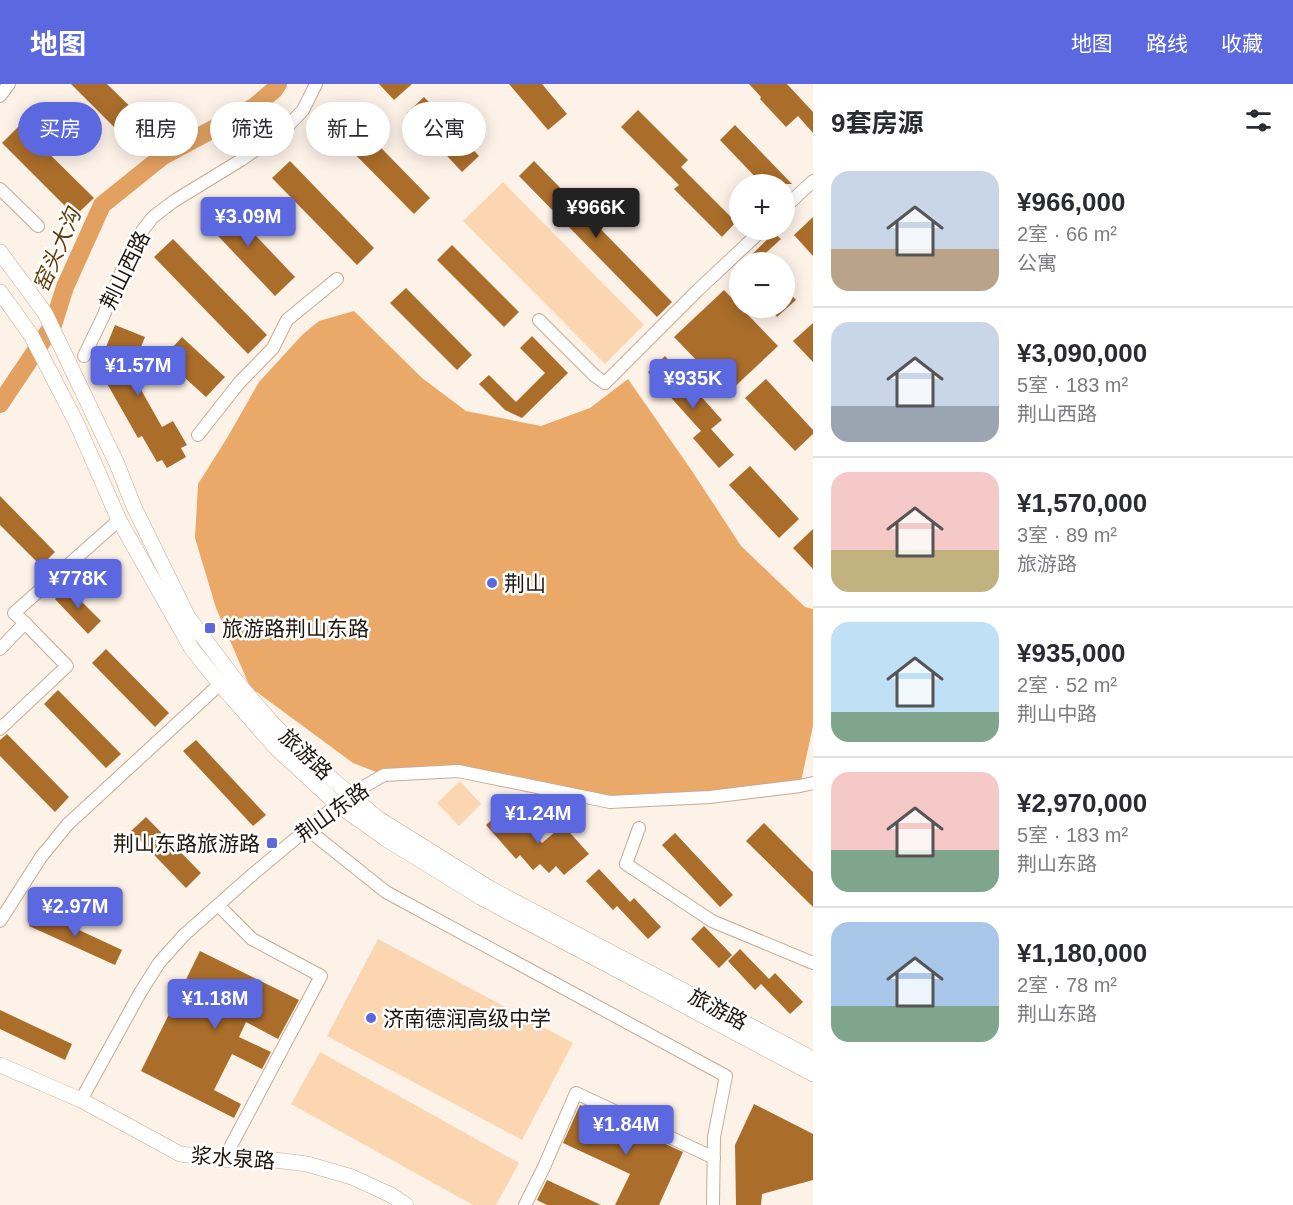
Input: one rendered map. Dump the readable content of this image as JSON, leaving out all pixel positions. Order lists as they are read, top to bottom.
{
  "streets": {
    "main road": ["旅游路", "浆水泉路"],
    "street": ["荆山西路", "荆山东路"]
  },
  "crossings": [
    ["旅游路", "荆山东路"],
    ["荆山东路", "浆水泉路"]
  ],
  "water": ["窑头大沟"],
  "places": {
    "other": ["荆山", "济南德润高级中学"],
    "transit": ["旅游路荆山东路", "荆山东路旅游路"]
  },
  "page": {
    "header": "地图",
    "nav": ["地图", "路线", "收藏"],
    "heading": "9套房源",
    "chip": [
      "买房",
      "租房",
      "筛选",
      "新上",
      "公寓"
    ],
    "list": [
      {
        "name": "¥966,000",
        "note": "2室 · 66 m² · 公寓"
      },
      {
        "name": "¥3,090,000",
        "note": "5室 · 183 m² · 荆山西路"
      },
      {
        "name": "¥1,570,000",
        "note": "3室 · 89 m² · 旅游路"
      },
      {
        "name": "¥935,000",
        "note": "2室 · 52 m² · 荆山中路"
      },
      {
        "name": "¥2,970,000",
        "note": "5室 · 183 m² · 荆山东路"
      },
      {
        "name": "¥1,180,000",
        "note": "2室 · 78 m² · 荆山东路"
      }
    ],
    "map_buttons": ["+", "−"],
    "price": [
      "¥966K",
      "¥3.09M",
      "¥1.57M",
      "¥935K",
      "¥778K",
      "¥1.24M",
      "¥2.97M",
      "¥1.18M",
      "¥1.84M"
    ]
  }
}
